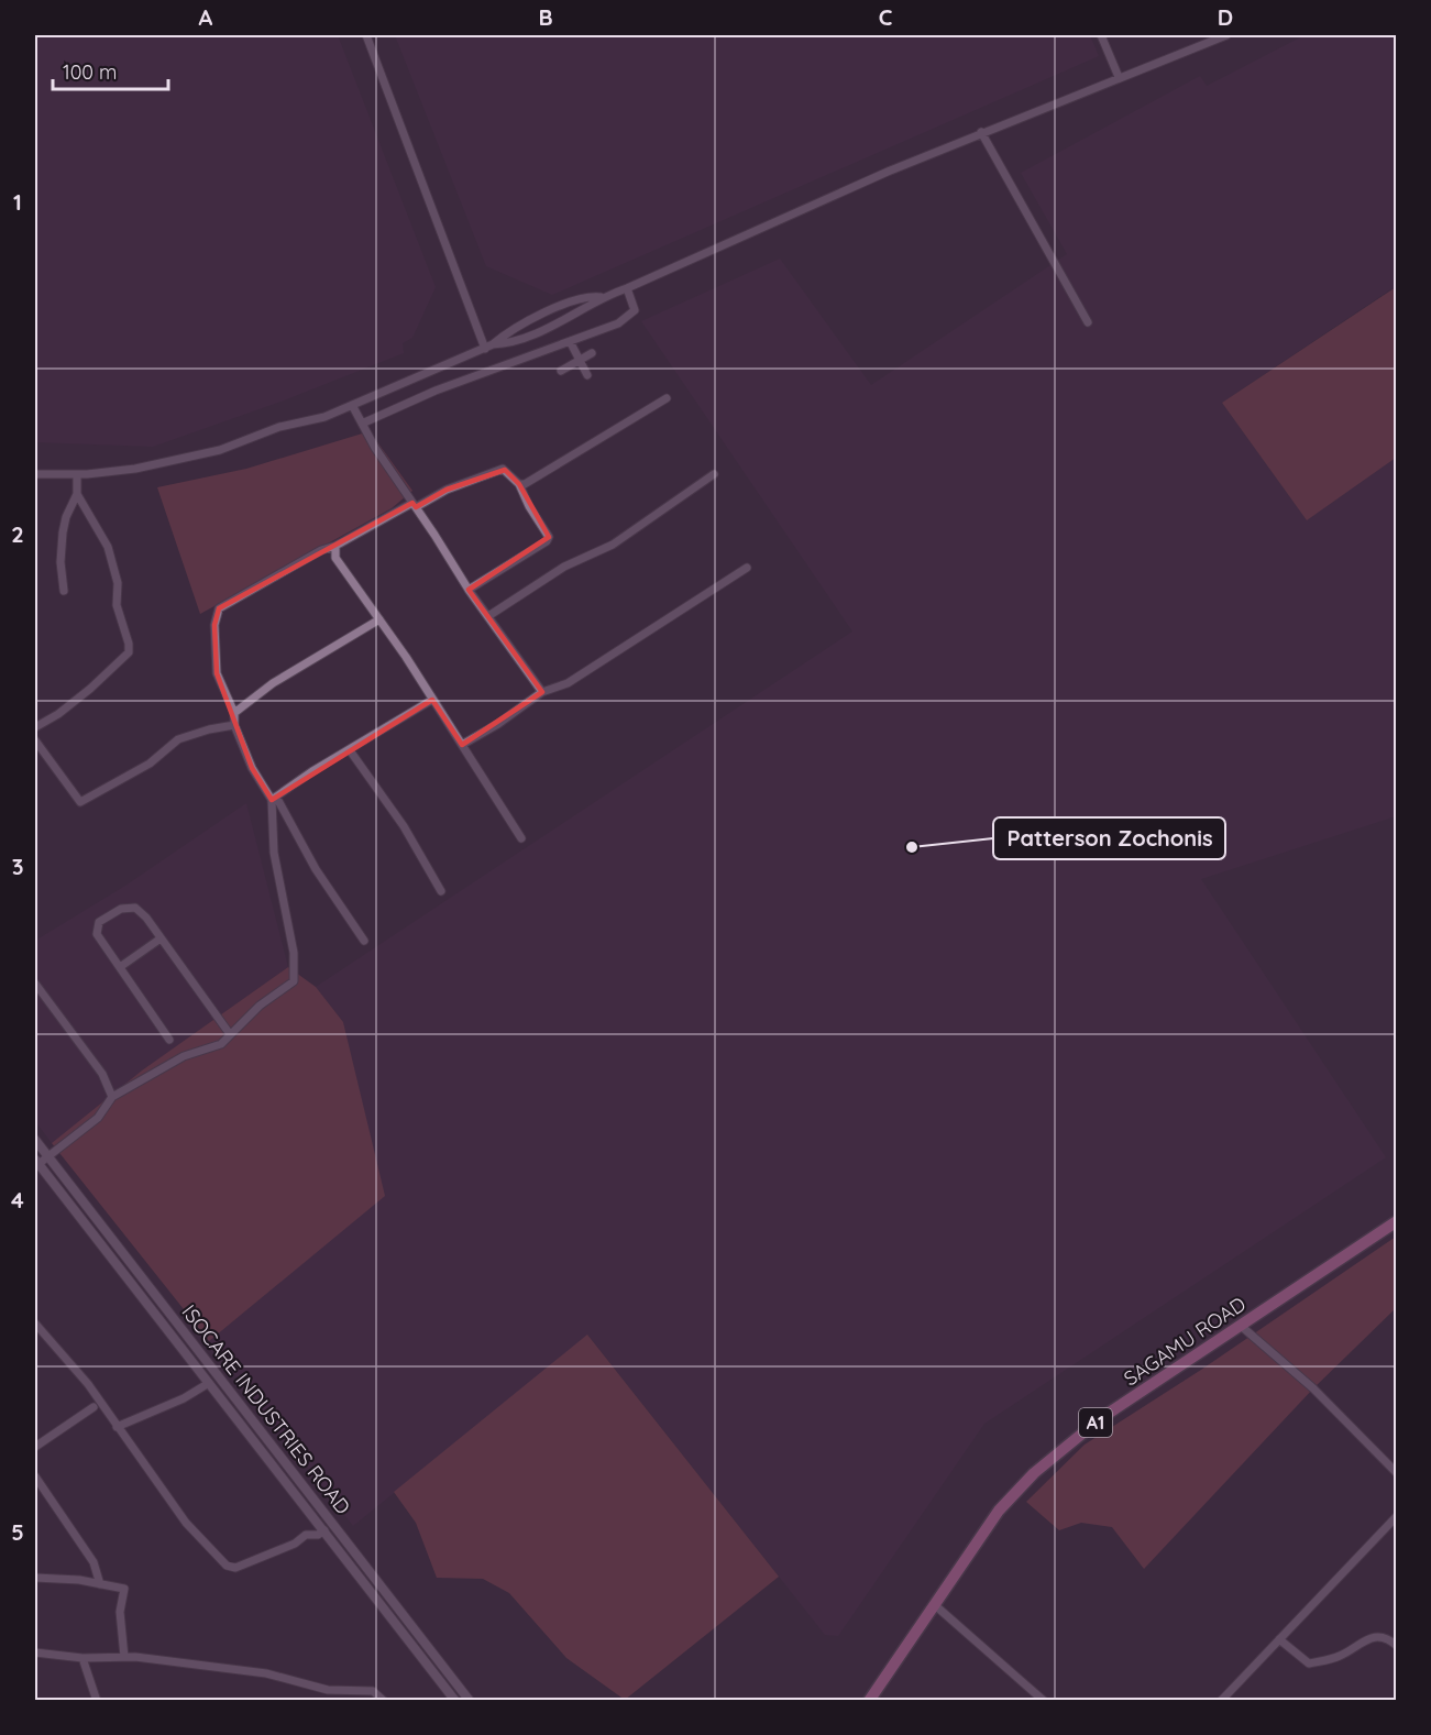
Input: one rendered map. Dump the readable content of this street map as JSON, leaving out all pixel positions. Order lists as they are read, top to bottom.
{
  "streets": {
    "highway": ["SAGAMU ROAD", "A1"],
    "street": ["ISOCARE INDUSTRIES ROAD"]
  },
  "places": ["Patterson Zochonis"],
  "scale_bar": "100 m",
  "grid": {
    "columns": [
      "A",
      "B",
      "C",
      "D"
    ],
    "rows": [
      "1",
      "2",
      "3",
      "4",
      "5"
    ]
  }
}
